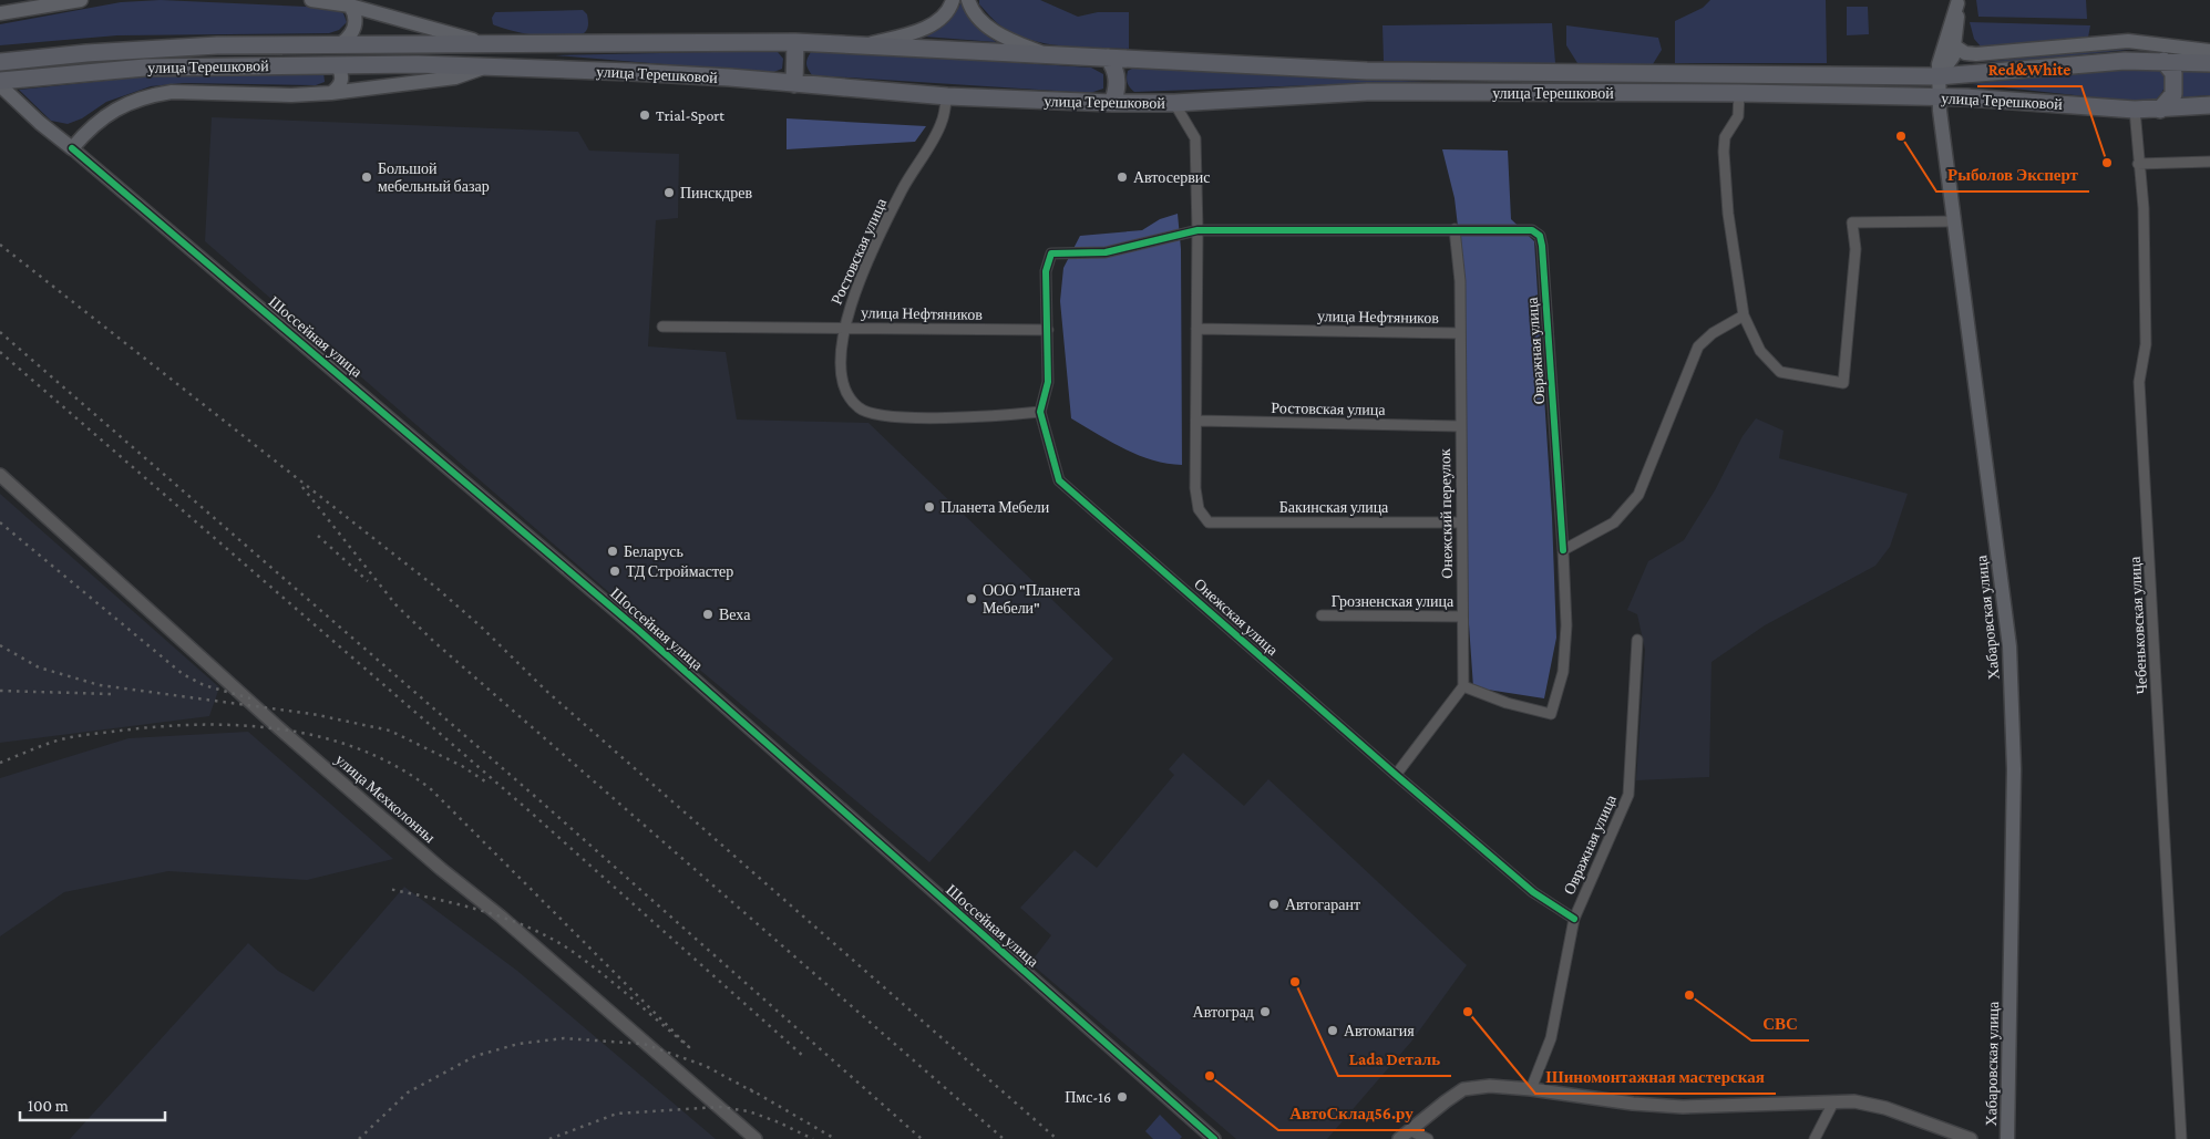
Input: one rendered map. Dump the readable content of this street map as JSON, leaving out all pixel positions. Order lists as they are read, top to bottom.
{
  "streets": {
    "main road": ["улица Терешковой", "Шоссейная улица", "Хабаровская улица"],
    "street": [
      "Ростовская улица",
      "улица Нефтяников",
      "Овражная улица",
      "Бакинская улица",
      "Онежский переулок",
      "Грозненская улица",
      "Онежская улица",
      "Чебеньковская улица",
      "улица Мехколонны"
    ]
  },
  "crossings": [
    ["улица Терешковой", "Ростовская улица"],
    ["улица Терешковой", "Шоссейная улица"],
    ["улица Терешковой", "Хабаровская улица"],
    ["улица Терешковой", "Чебеньковская улица"],
    ["Ростовская улица", "улица Нефтяников"],
    ["Ростовская улица", "Бакинская улица"],
    ["Ростовская улица", "Онежский переулок"],
    ["Ростовская улица", "Онежская улица"],
    ["улица Нефтяников", "Онежский переулок"],
    ["улица Нефтяников", "Онежская улица"],
    ["Овражная улица", "Онежский переулок"],
    ["Овражная улица", "Онежская улица"],
    ["Бакинская улица", "Онежский переулок"],
    ["Онежский переулок", "Грозненская улица"]
  ],
  "places": [
    "Trial-Sport",
    "Рыболов Эксперт",
    "Red&White",
    "Большой мебельный базар",
    "Автосервис",
    "Пинскдрев",
    "Планета Мебели",
    "Беларусь",
    "ТД Строймастер",
    "ООО \"Планета Мебели\"",
    "Веха",
    "Автогарант",
    "Lada Dеталь",
    "СВС",
    "Автоград",
    "Шиномонтажная мастерская",
    "Автомагия",
    "АвтоСклад56.ру",
    "Пмс-16"
  ],
  "scale_bar": "100 m"
}
